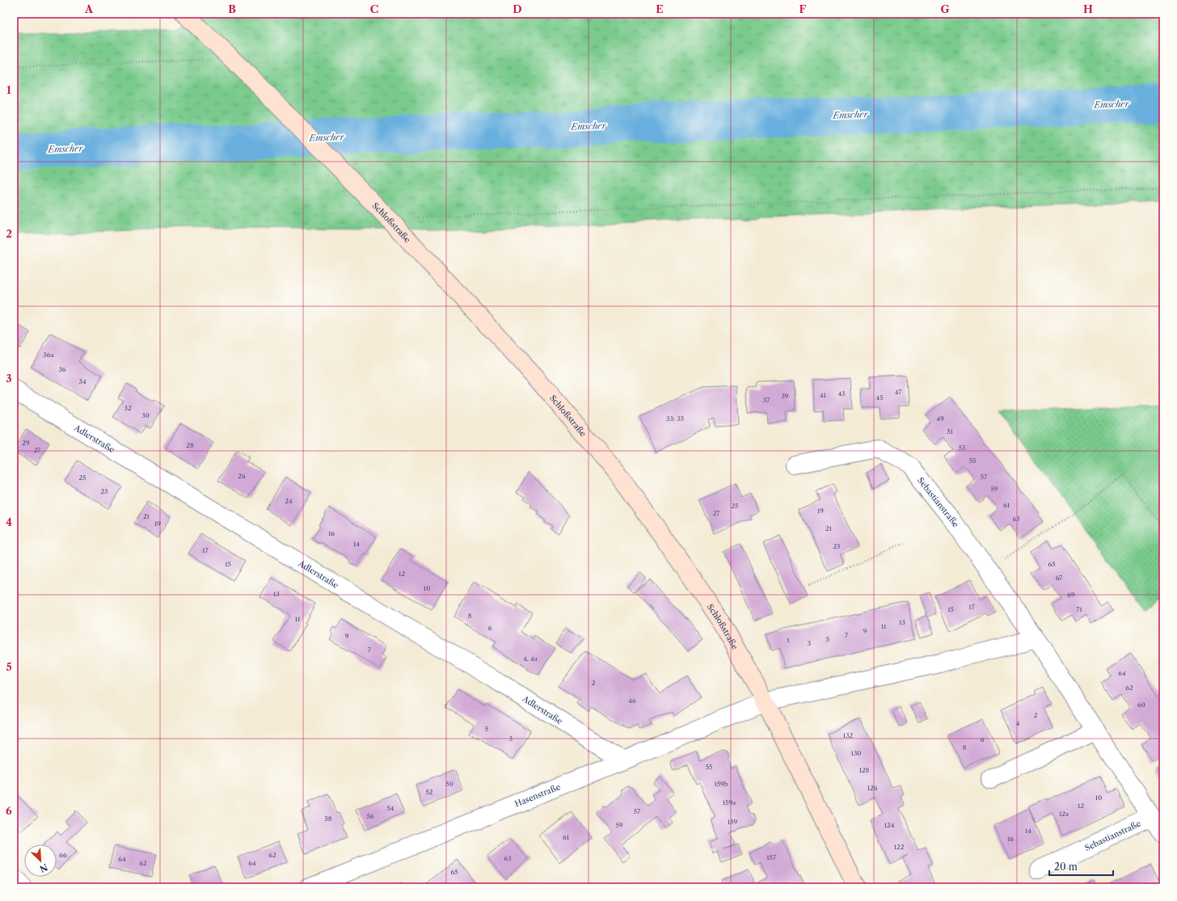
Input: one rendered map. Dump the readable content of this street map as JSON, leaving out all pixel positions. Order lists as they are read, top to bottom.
{
  "streets": {
    "street": [
      "Schloßstraße",
      "Adlerstraße",
      "Sebastianstraße",
      "Hasenstraße"
    ]
  },
  "crossings": [
    ["Schloßstraße", "Hasenstraße"],
    ["Adlerstraße", "Hasenstraße"]
  ],
  "water": ["Emscher"],
  "house_numbers": [
    "36a",
    "36",
    "34",
    "47",
    "43",
    "41",
    "39",
    "45",
    "37",
    "32",
    "30",
    "33; 35",
    "49",
    "51",
    "29",
    "28",
    "53",
    "27",
    "55",
    "26",
    "57",
    "25",
    "59",
    "23",
    "24",
    "61",
    "25",
    "19",
    "27",
    "21",
    "63",
    "19",
    "21",
    "16",
    "14",
    "23",
    "17",
    "15",
    "65",
    "12",
    "67",
    "10",
    "13",
    "69",
    "17",
    "15",
    "71",
    "8",
    "11",
    "13",
    "11",
    "6",
    "9",
    "7",
    "9",
    "5",
    "1",
    "3",
    "7",
    "4, 4a",
    "64",
    "2",
    "62",
    "46",
    "60",
    "2",
    "4",
    "5",
    "132",
    "3",
    "6",
    "8",
    "130",
    "55",
    "128",
    "50",
    "159b",
    "126",
    "52",
    "10",
    "159a",
    "12",
    "54",
    "57",
    "12a",
    "56",
    "58",
    "159",
    "59",
    "124",
    "14",
    "61",
    "16",
    "122",
    "66",
    "62",
    "157",
    "63",
    "64",
    "62",
    "64",
    "65"
  ],
  "scale_bar": "20 m",
  "north": "bottom right",
  "grid": {
    "columns": [
      "A",
      "B",
      "C",
      "D",
      "E",
      "F",
      "G",
      "H"
    ],
    "rows": [
      "1",
      "2",
      "3",
      "4",
      "5",
      "6"
    ]
  }
}
